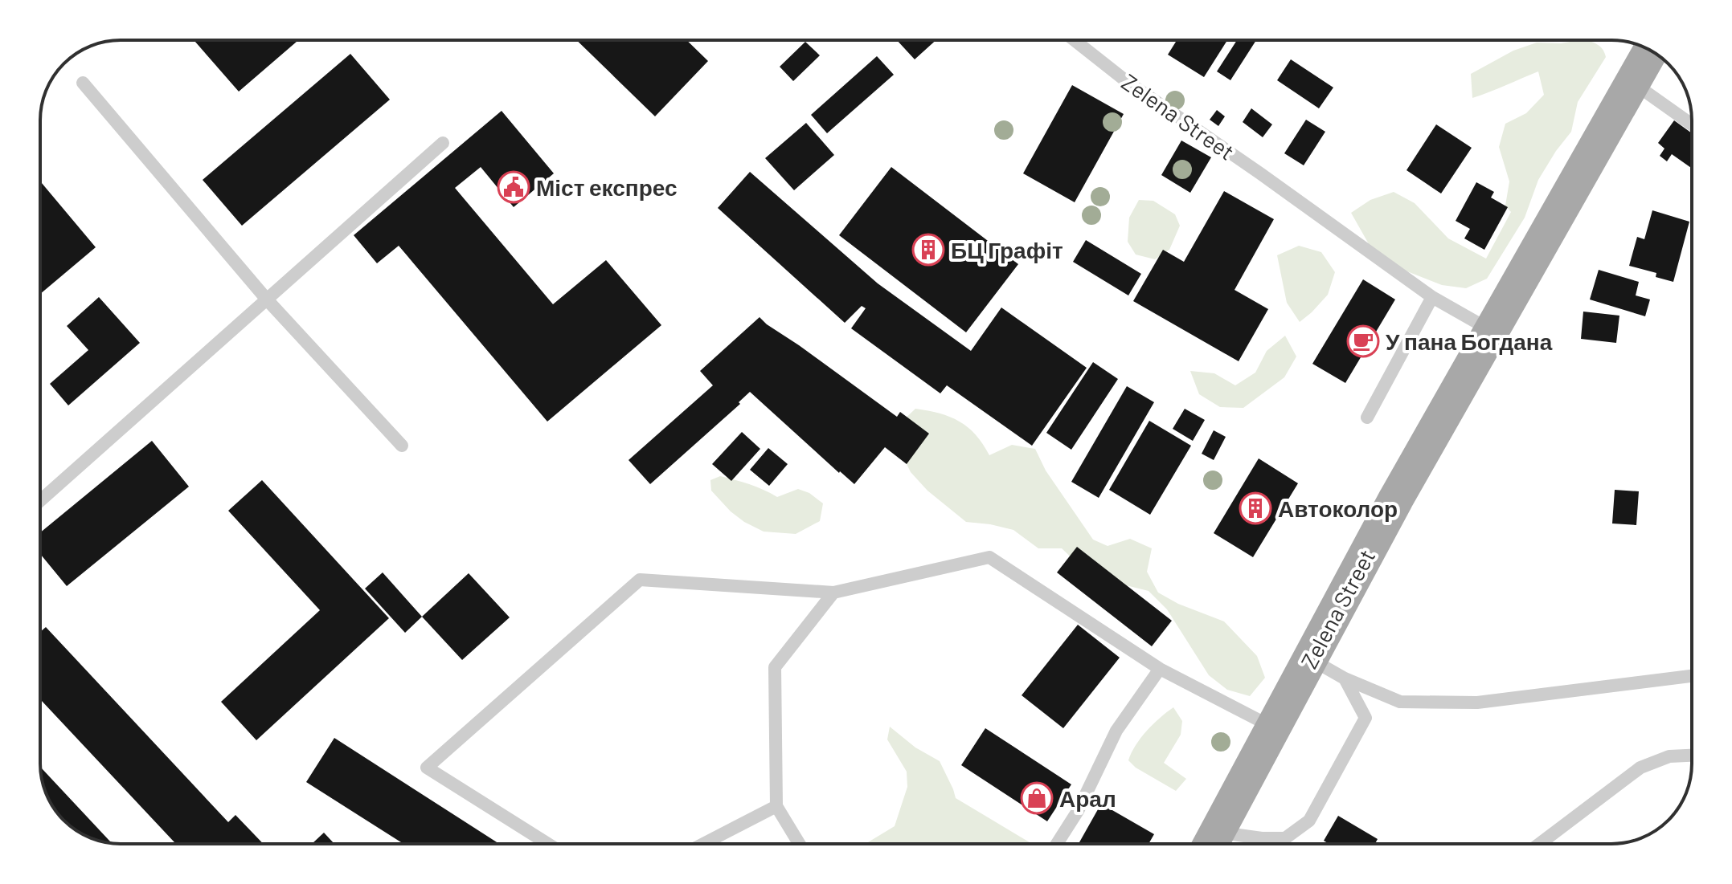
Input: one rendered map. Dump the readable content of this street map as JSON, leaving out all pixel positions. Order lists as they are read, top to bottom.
{
  "streets": {
    "main road": ["Zelena Street"]
  },
  "places": {
    "public building": ["Міст експрес"],
    "building": ["БЦ Графіт", "Автоколор"],
    "cafe": ["У пана Богдана"],
    "shop": ["Арал"]
  }
}
